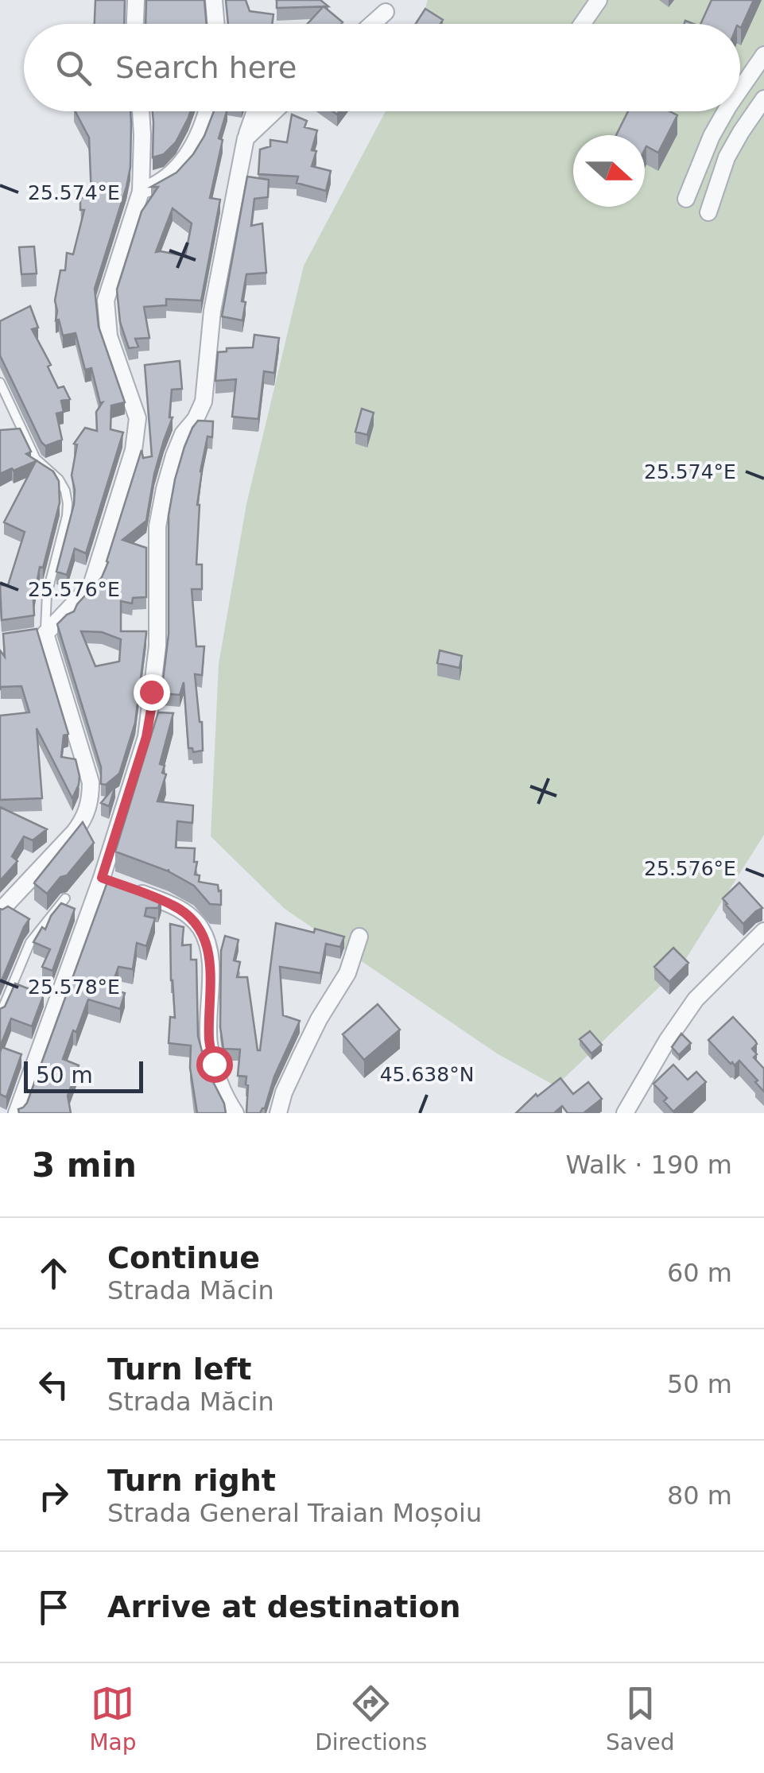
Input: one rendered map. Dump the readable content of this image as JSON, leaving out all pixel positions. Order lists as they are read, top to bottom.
{
  "scale_bar": "50 m",
  "north": "right",
  "page": {
    "search": "Search here",
    "scale": "50 m",
    "heading": ["3 min", "Walk · 190 m"],
    "list": [
      ["Continue", "Strada Măcin", "60 m"],
      ["Turn left", "Strada Măcin", "50 m"],
      ["Turn right", "Strada General Traian Moșoiu", "80 m"],
      "Arrive at destination"
    ],
    "nav": ["Map", "Directions", "Saved"]
  },
  "coordinates": [
    "25.574°E",
    "25.576°E",
    "25.578°E",
    "45.638°N"
  ]
}
